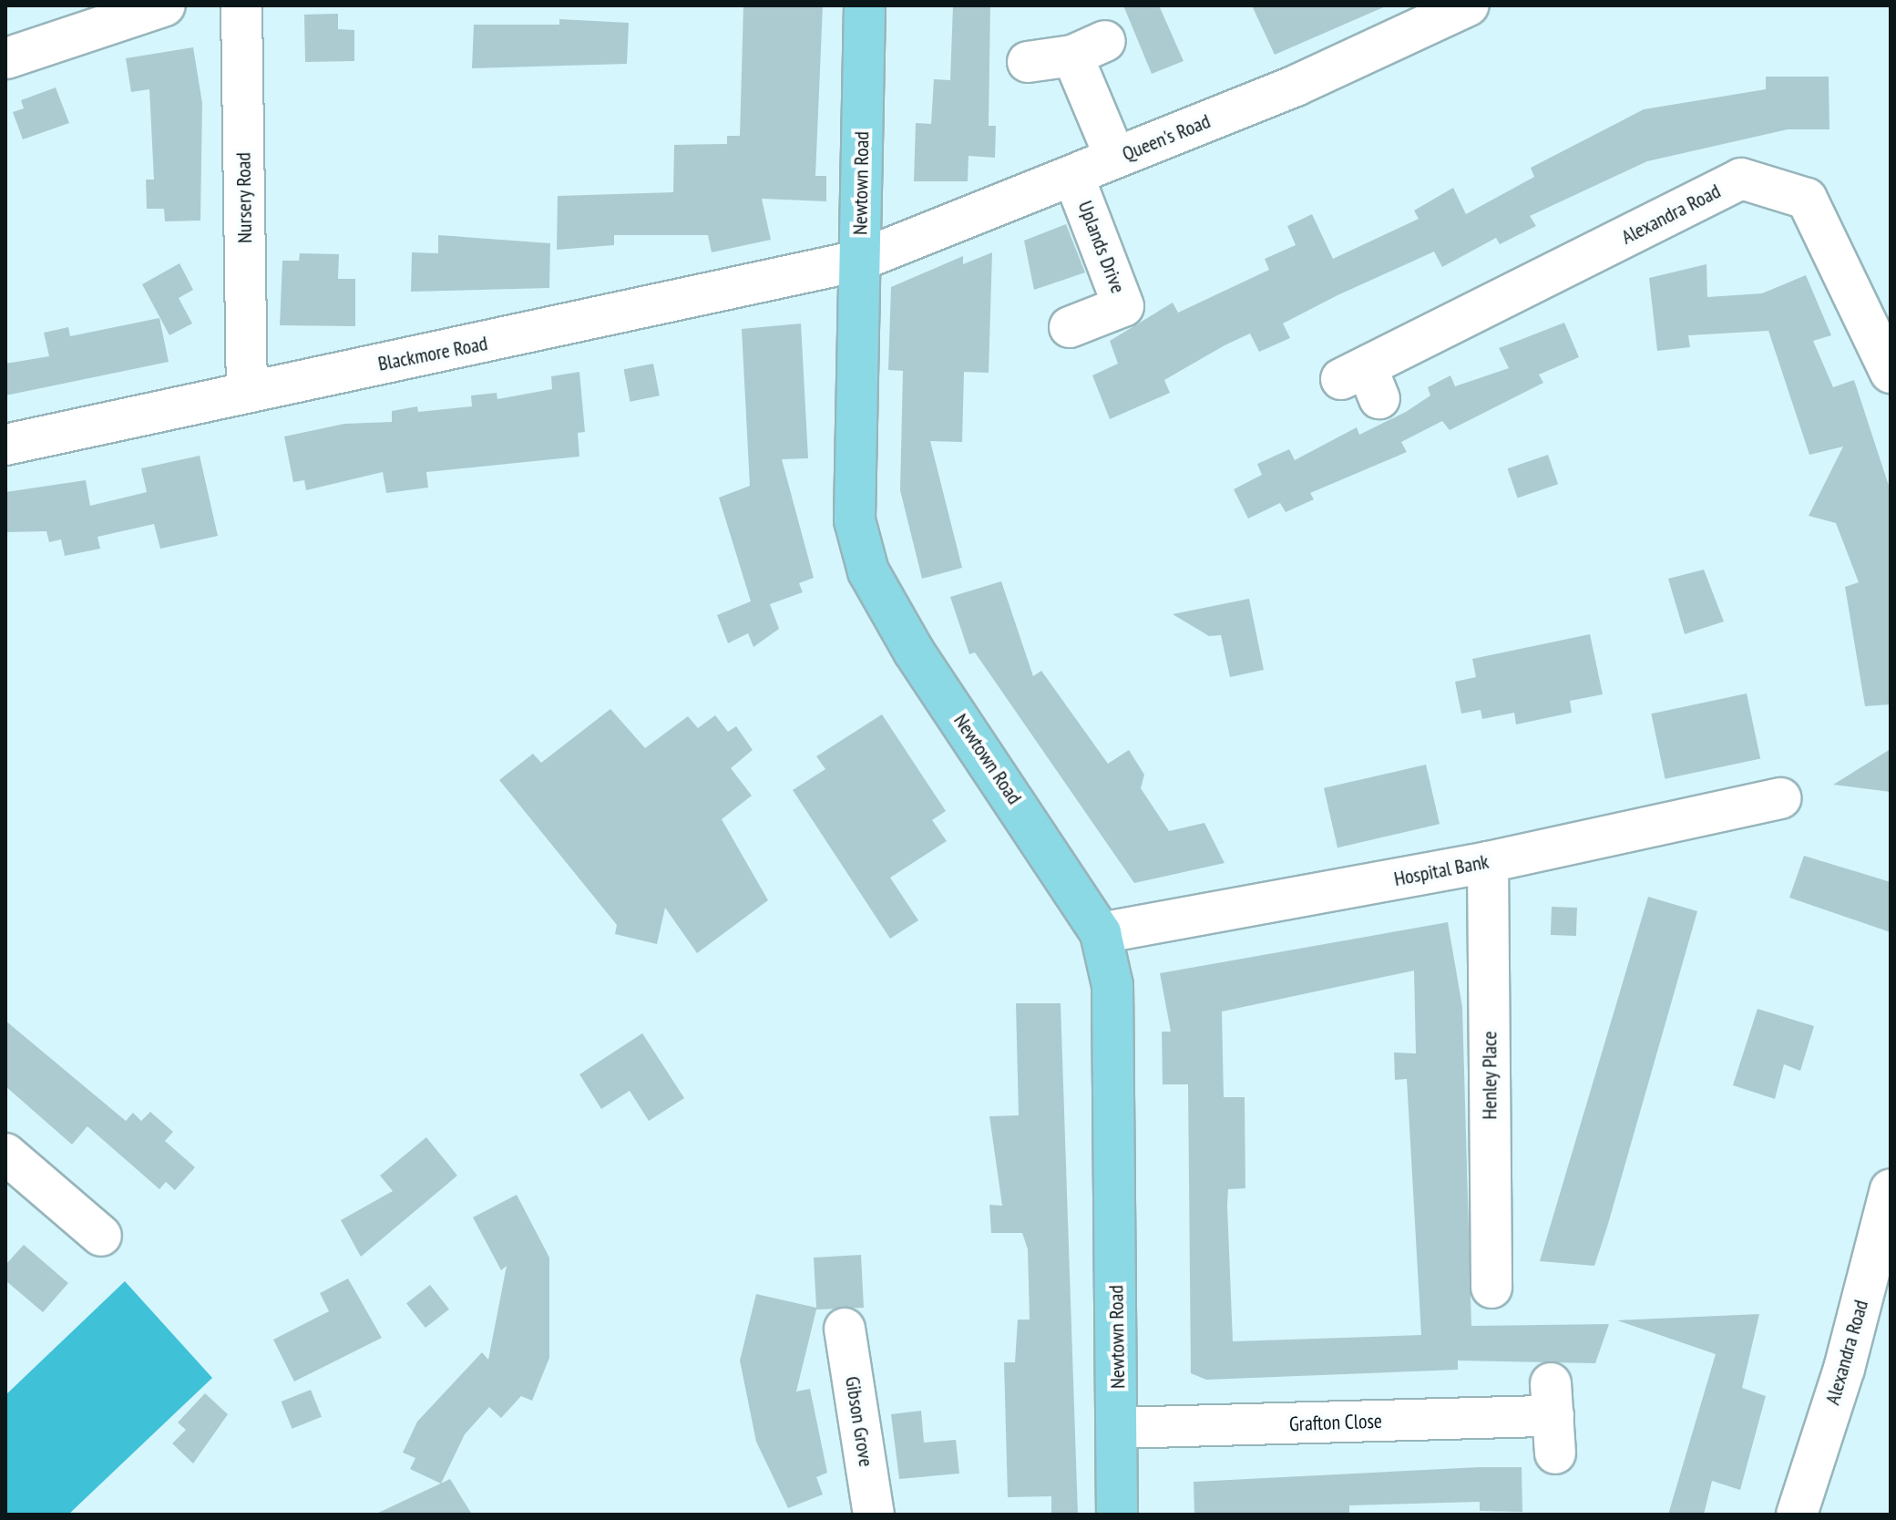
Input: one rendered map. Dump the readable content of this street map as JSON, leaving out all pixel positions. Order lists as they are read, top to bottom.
{
  "streets": {
    "main road": ["Newtown Road"],
    "street": [
      "Queen's Road",
      "Nursery Road",
      "Alexandra Road",
      "Uplands Drive",
      "Blackmore Road",
      "Hospital Bank",
      "Henley Place",
      "Gibson Grove",
      "Grafton Close"
    ]
  },
  "crossings": [
    ["Queen's Road", "Newtown Road"],
    ["Queen's Road", "Uplands Drive"],
    ["Queen's Road", "Blackmore Road"],
    ["Newtown Road", "Blackmore Road"],
    ["Newtown Road", "Hospital Bank"],
    ["Newtown Road", "Grafton Close"],
    ["Nursery Road", "Blackmore Road"],
    ["Hospital Bank", "Henley Place"]
  ]
}
